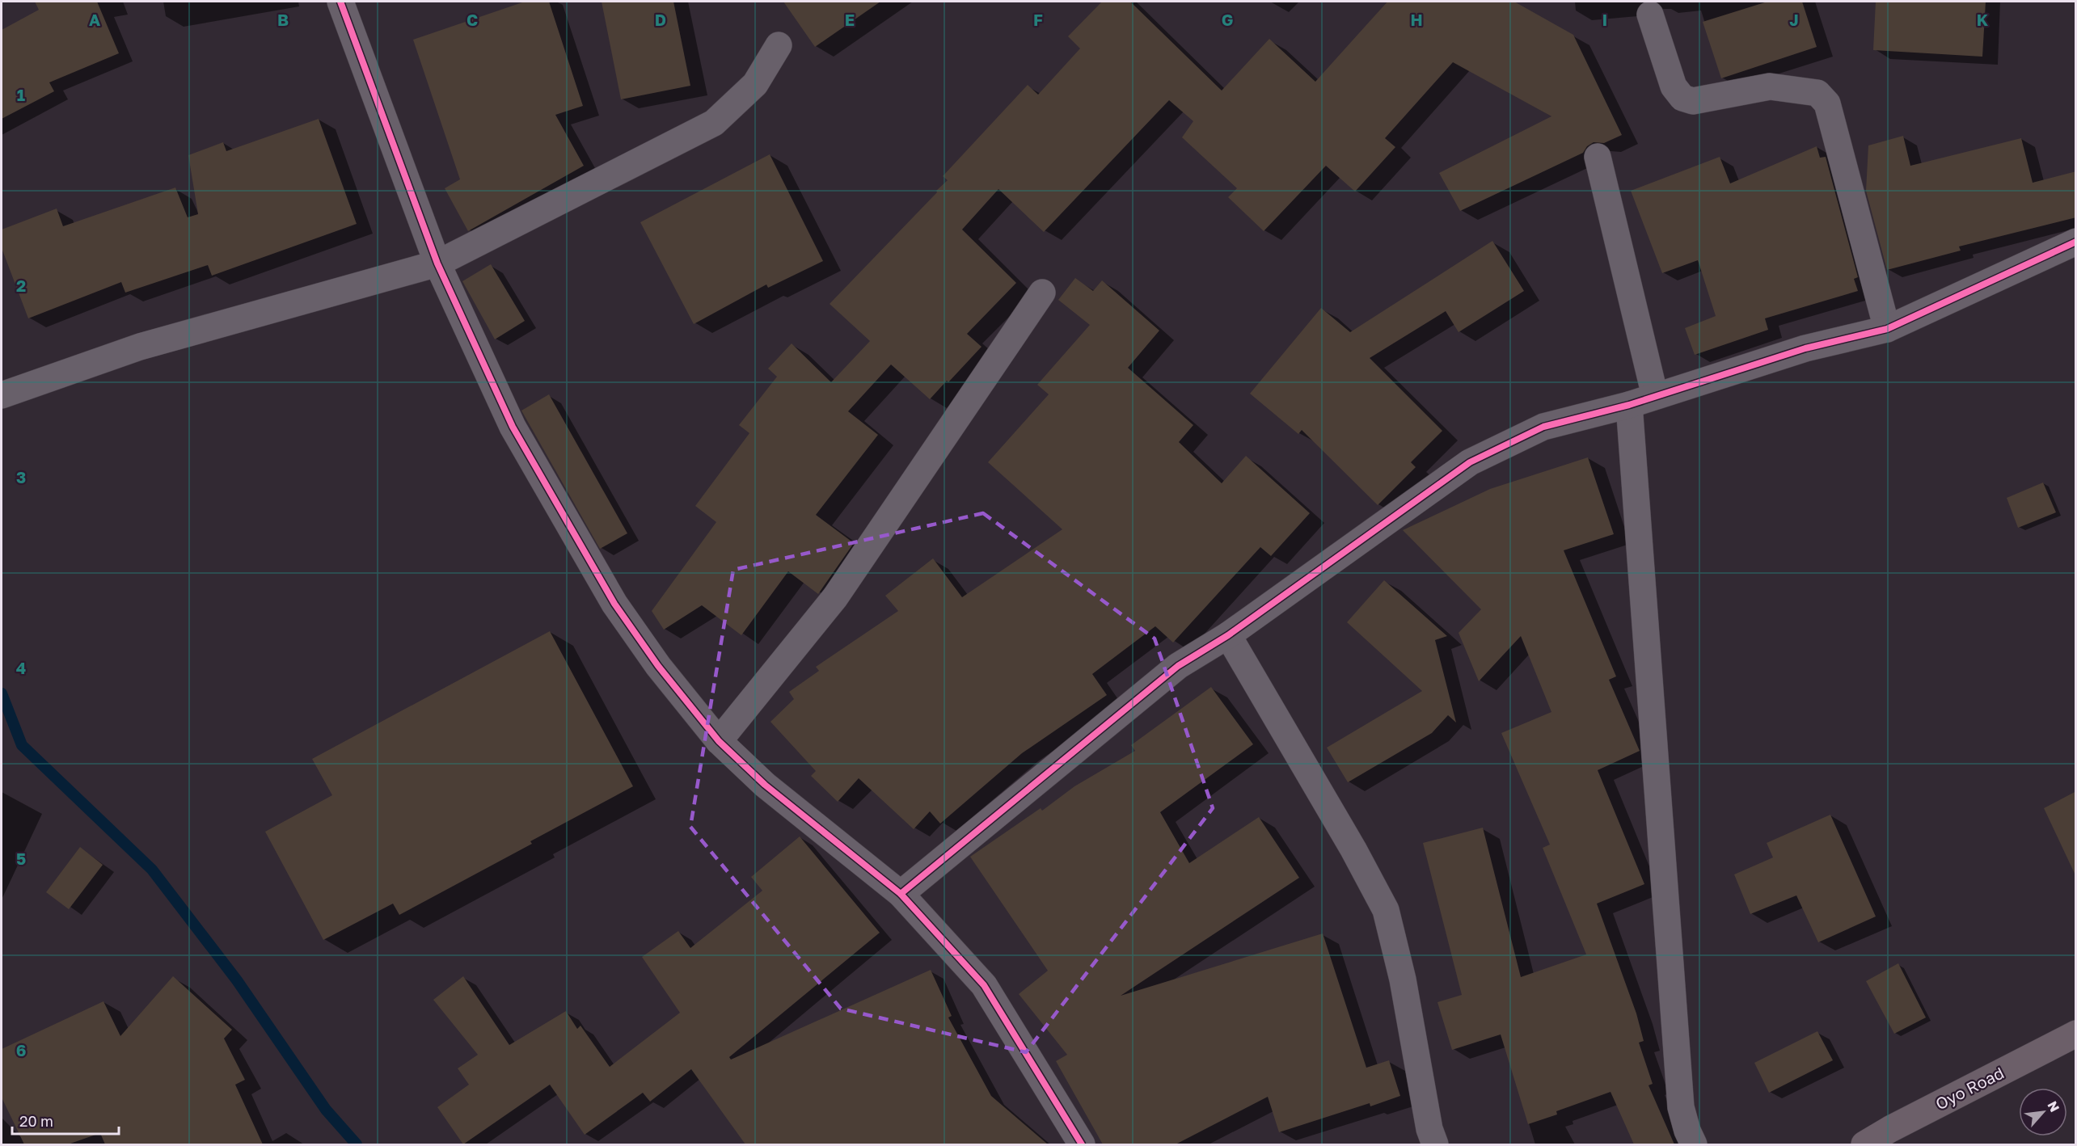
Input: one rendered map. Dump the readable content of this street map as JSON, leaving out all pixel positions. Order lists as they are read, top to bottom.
{
  "streets": {
    "highway": ["Oyo Road"]
  },
  "scale_bar": "20 m",
  "north": "top right",
  "grid": {
    "columns": [
      "A",
      "B",
      "C",
      "D",
      "E",
      "F",
      "G",
      "H",
      "I",
      "J",
      "K"
    ],
    "rows": [
      "1",
      "2",
      "3",
      "4",
      "5",
      "6"
    ]
  }
}
